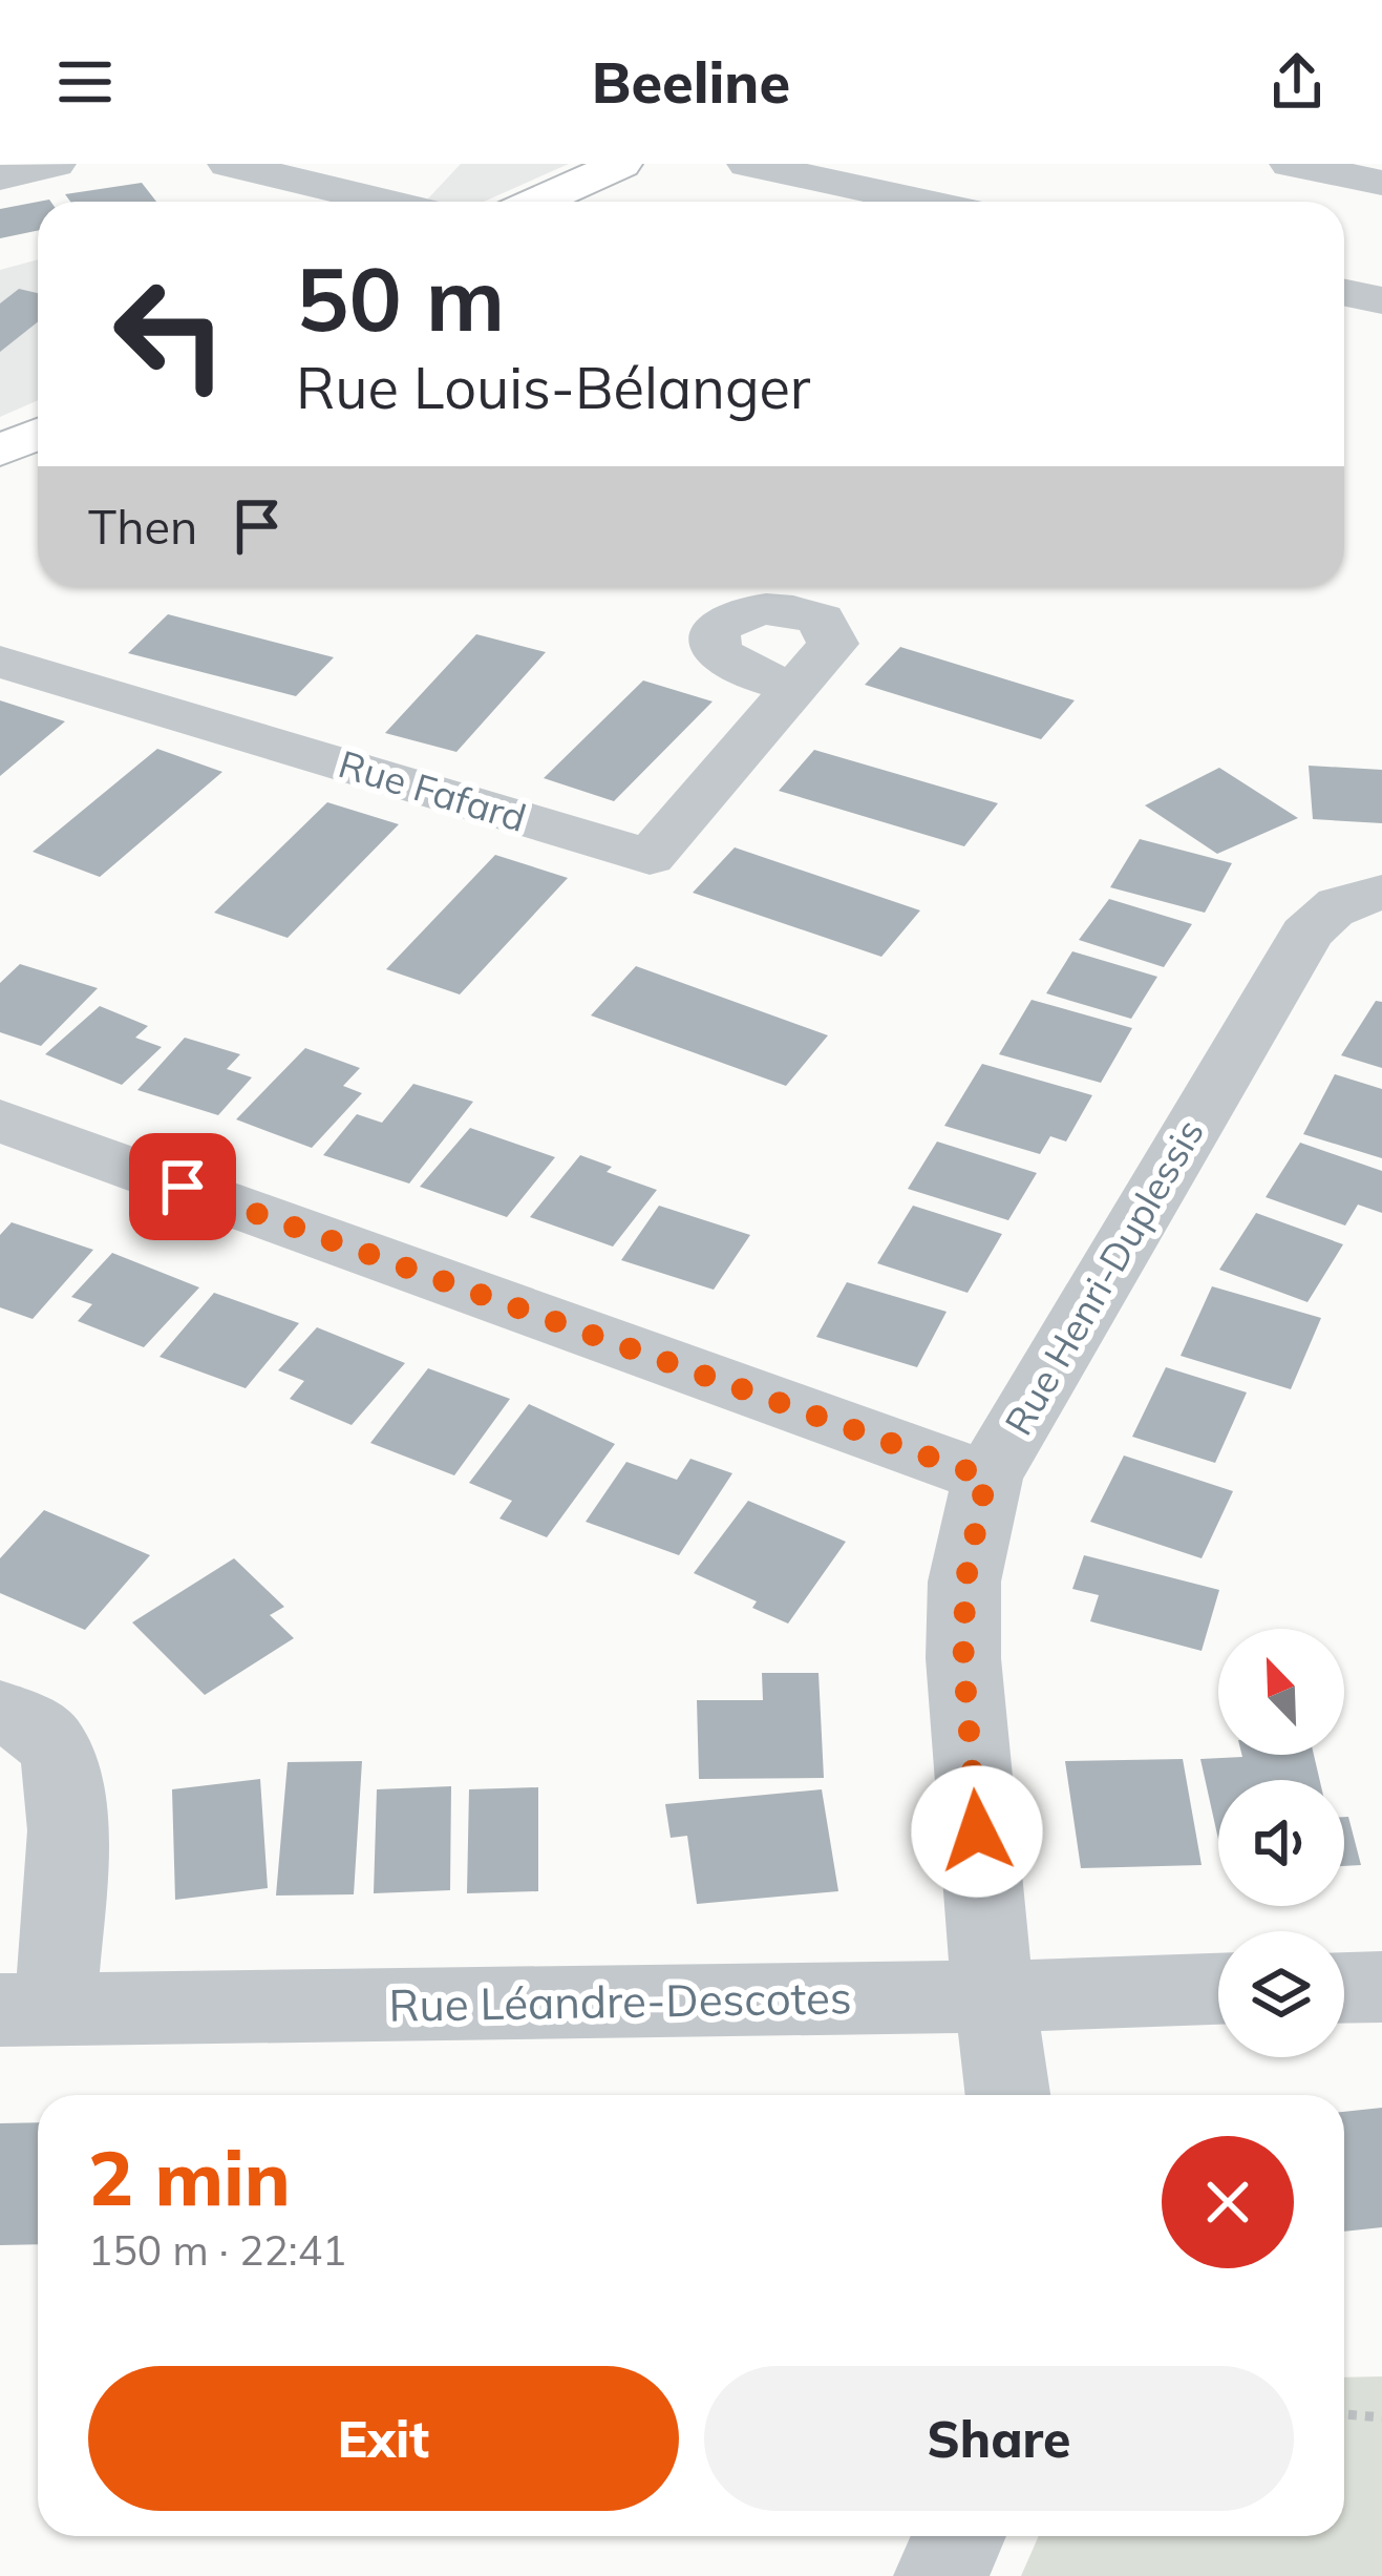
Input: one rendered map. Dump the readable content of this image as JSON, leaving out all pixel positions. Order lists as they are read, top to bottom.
{
  "streets": {
    "street": ["Rue Fafard", "Rue Henri-Duplessis", "Rue Léandre-Descotes"]
  },
  "crossings": [
    ["Rue Henri-Duplessis", "Rue Léandre-Descotes"]
  ],
  "north": "top left",
  "page": {
    "header": "Beeline",
    "turn": ["50 m", "Rue Louis-Bélanger"],
    "then": "Then",
    "heading": ["2 min", "150 m · 22:41"],
    "buttons": ["Exit", "Share"]
  }
}
